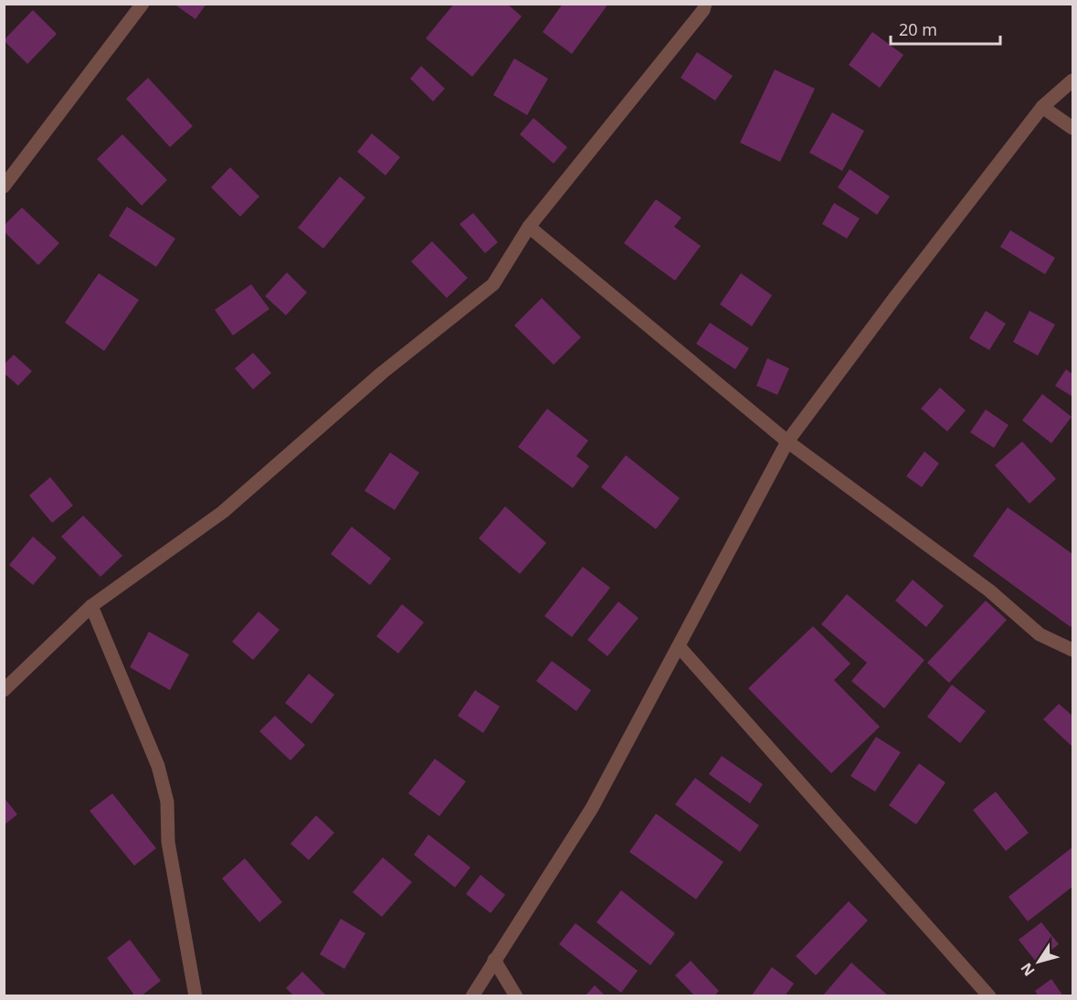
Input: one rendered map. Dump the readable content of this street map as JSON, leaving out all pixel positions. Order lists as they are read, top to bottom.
{
  "scale_bar": "20 m",
  "north": "bottom left"
}
